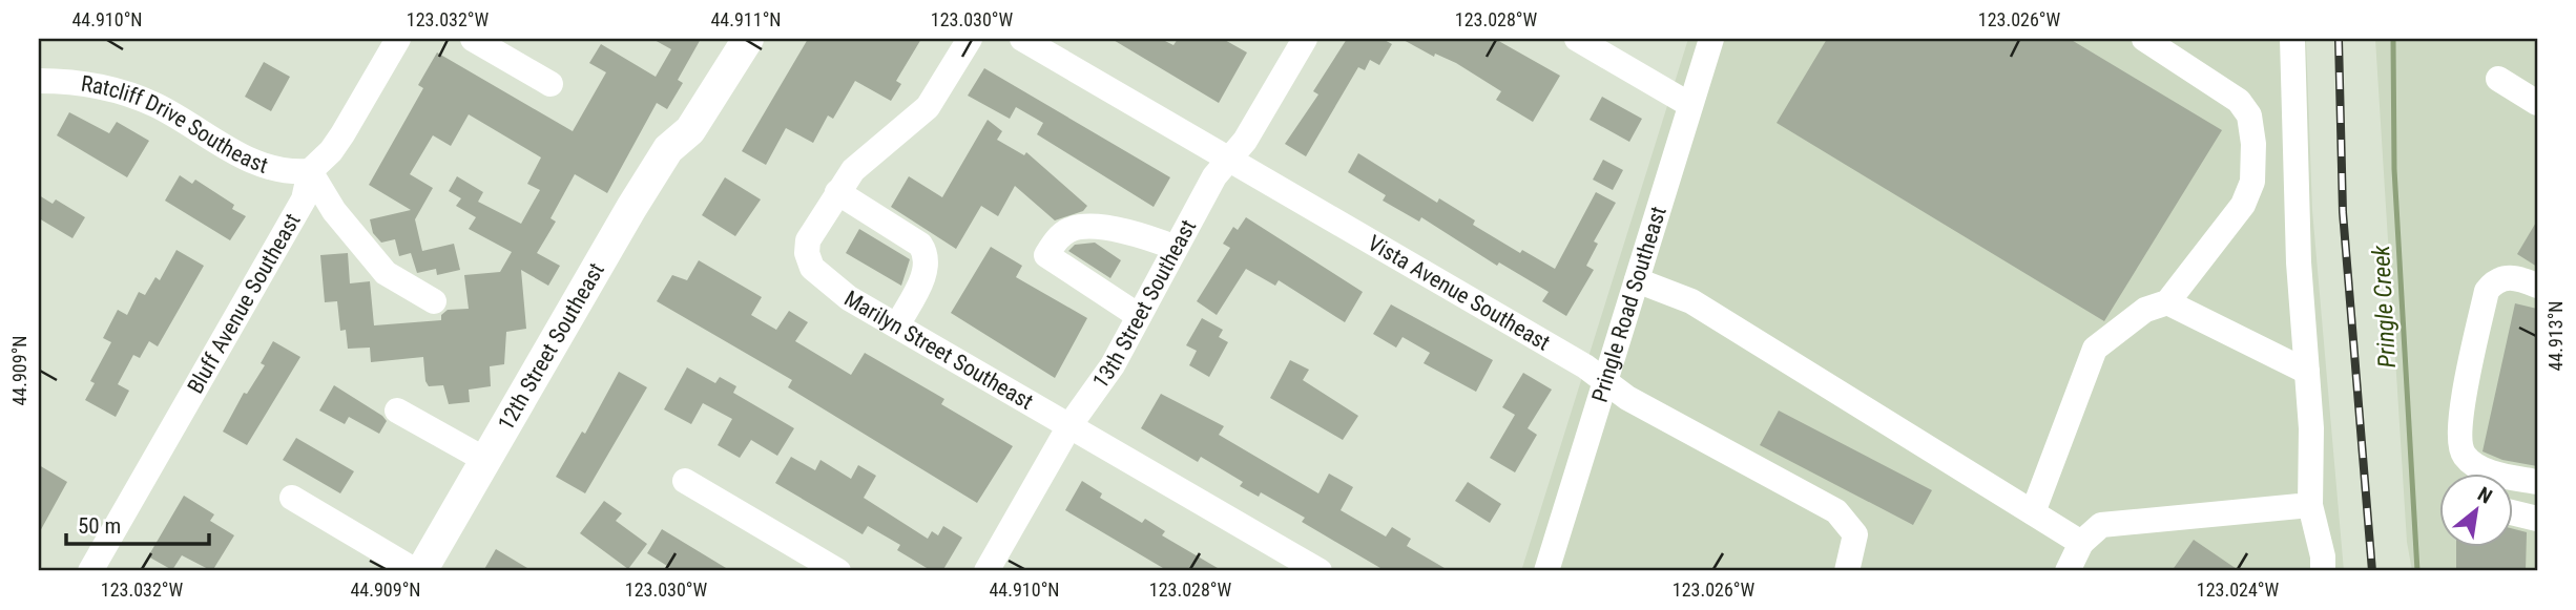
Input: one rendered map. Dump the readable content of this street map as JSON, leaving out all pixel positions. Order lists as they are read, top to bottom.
{
  "streets": {
    "main road": ["12th Street Southeast"],
    "street": [
      "Ratcliff Drive Southeast",
      "Vista Avenue Southeast",
      "Bluff Avenue Southeast",
      "13th Street Southeast",
      "Pringle Road Southeast",
      "Marilyn Street Southeast"
    ]
  },
  "crossings": [
    ["Ratcliff Drive Southeast", "Bluff Avenue Southeast"],
    ["Vista Avenue Southeast", "13th Street Southeast"],
    ["Vista Avenue Southeast", "Pringle Road Southeast"],
    ["13th Street Southeast", "Marilyn Street Southeast"]
  ],
  "water": ["Pringle Creek"],
  "scale_bar": "50 m",
  "north": "top right",
  "coordinates": [
    "44.910°N",
    "123.032°W",
    "44.911°N",
    "123.030°W",
    "123.028°W",
    "123.026°W",
    "44.913°N",
    "44.909°N",
    "123.024°W"
  ]
}
